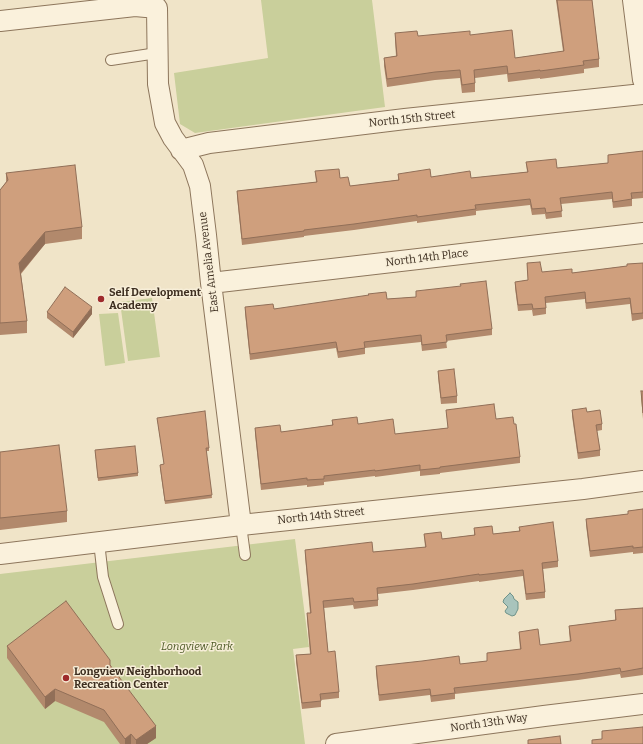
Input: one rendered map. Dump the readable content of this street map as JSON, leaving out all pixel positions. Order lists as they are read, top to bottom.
{
  "streets": {
    "street": [
      "North 15th Street",
      "North 14th Place",
      "East Amelia Avenue",
      "North 14th Street",
      "North 13th Way"
    ]
  },
  "crossings": [
    ["North 15th Street", "East Amelia Avenue"],
    ["North 14th Place", "East Amelia Avenue"],
    ["East Amelia Avenue", "North 14th Street"]
  ],
  "parks": ["Longview Park"],
  "places": ["Self Development Academy", "Longview Neighborhood Recreation Center"]
}
